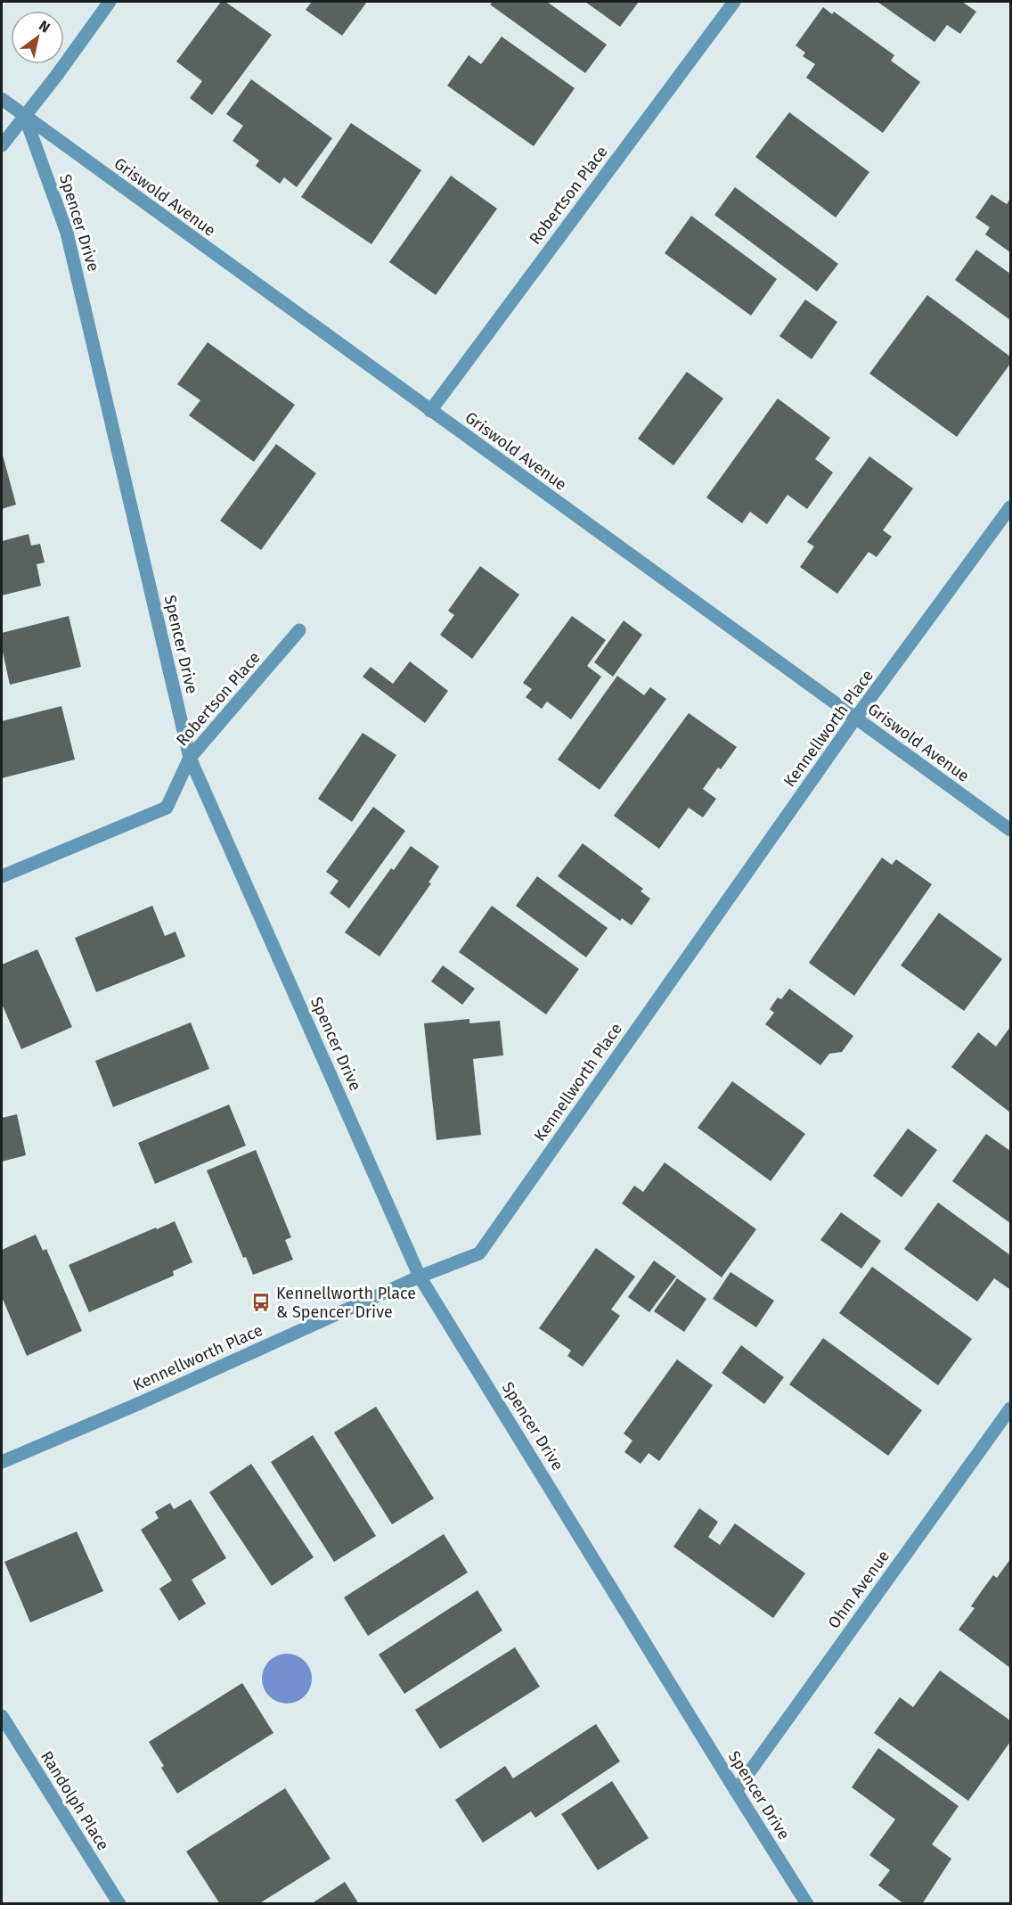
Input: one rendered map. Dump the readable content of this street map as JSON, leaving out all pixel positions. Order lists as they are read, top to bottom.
{
  "streets": {
    "street": [
      "Robertson Place",
      "Griswold Avenue",
      "Spencer Drive",
      "Kennellworth Place",
      "Ohm Avenue",
      "Randolph Place"
    ]
  },
  "crossings": [
    ["Robertson Place", "Griswold Avenue"],
    ["Robertson Place", "Spencer Drive"],
    ["Griswold Avenue", "Spencer Drive"],
    ["Griswold Avenue", "Kennellworth Place"],
    ["Spencer Drive", "Kennellworth Place"],
    ["Spencer Drive", "Ohm Avenue"]
  ],
  "places": {
    "bus stop": ["Kennellworth Place & Spencer Drive"]
  },
  "north": "top right"
}
